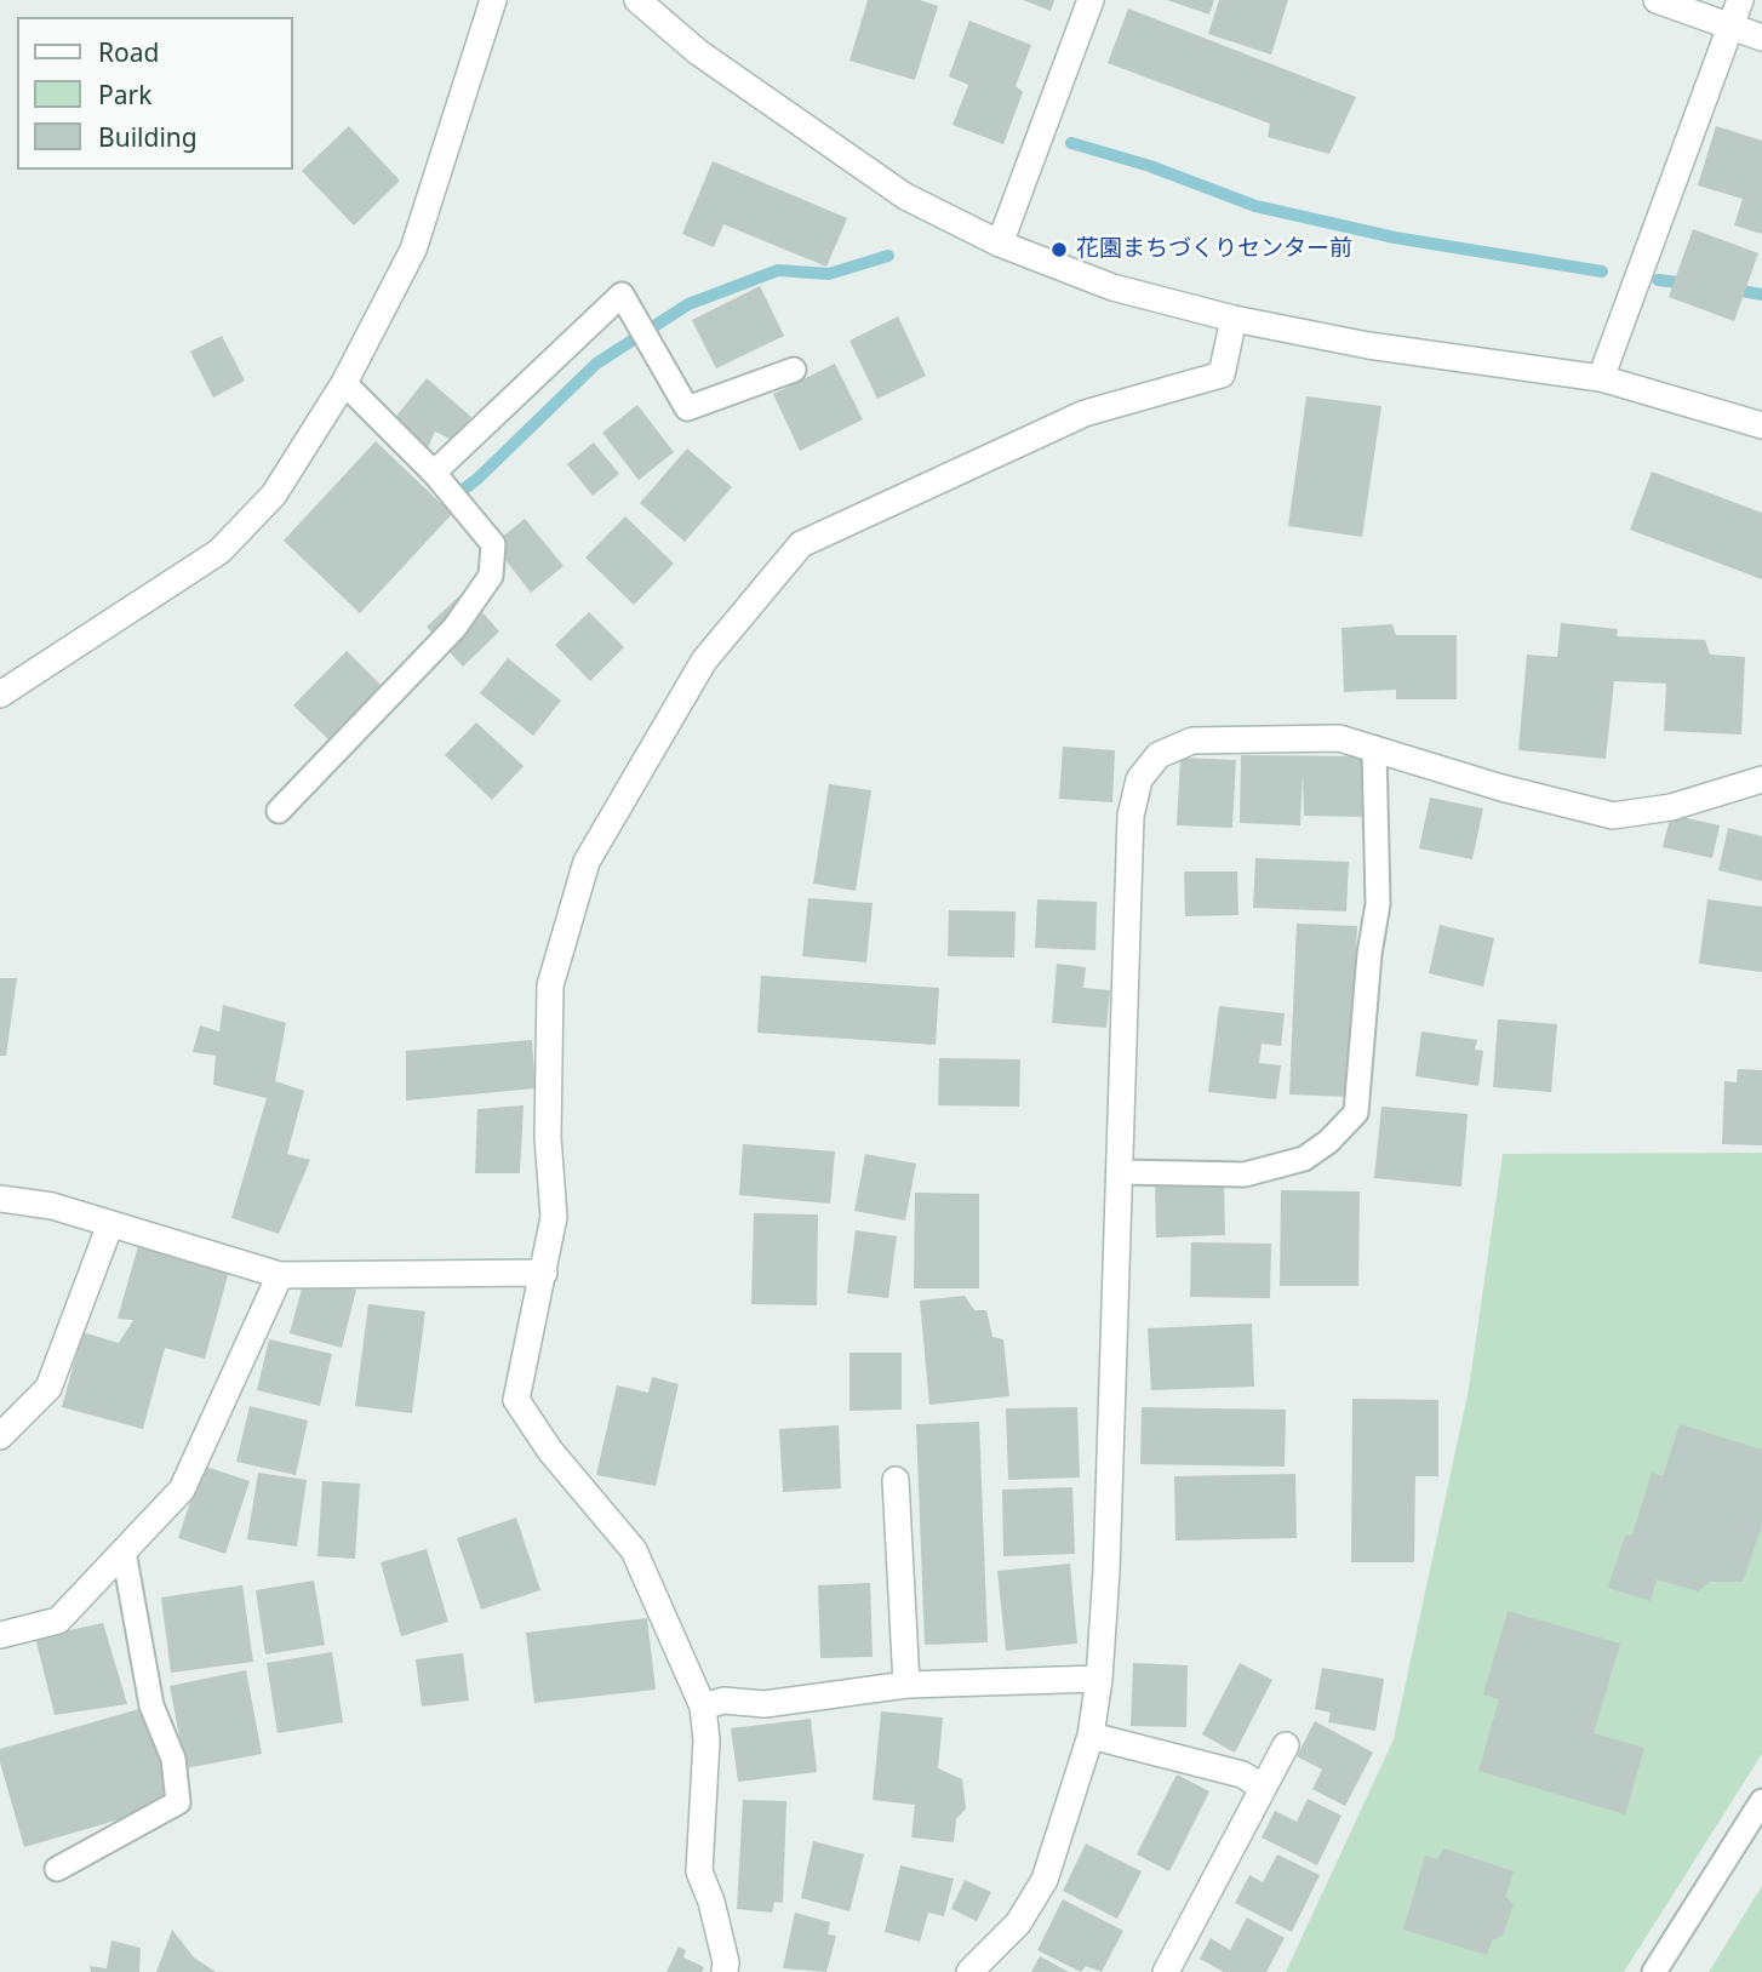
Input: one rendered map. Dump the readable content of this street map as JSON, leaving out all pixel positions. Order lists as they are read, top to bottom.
{
  "places": ["花園まちづくりセンター前"],
  "legend": ["Road", "Park", "Building"]
}
